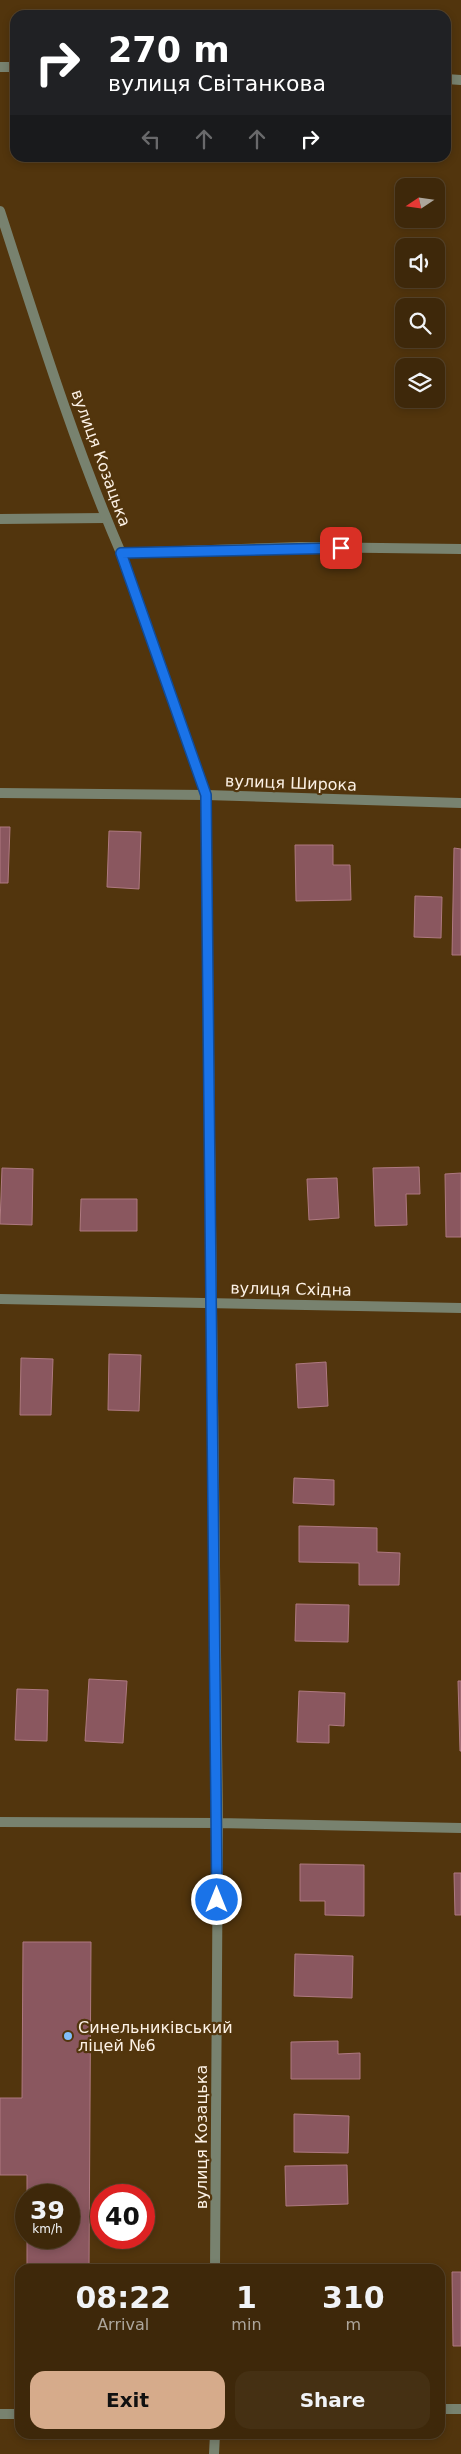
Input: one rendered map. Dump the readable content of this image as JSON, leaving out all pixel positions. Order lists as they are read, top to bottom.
{
  "streets": {
    "street": ["вулиця Козацька", "вулиця Широка", "вулиця Східна"]
  },
  "crossings": [
    ["вулиця Козацька", "вулиця Широка"],
    ["вулиця Козацька", "вулиця Східна"]
  ],
  "places": ["Синельниківський ліцей №6"],
  "north": "left",
  "page": {
    "turn": ["270 m", "вулиця Світанкова"],
    "speed": "39 km/h",
    "limit": "40",
    "eta": [
      "08:22",
      "Arrival",
      "1",
      "min",
      "310",
      "m"
    ],
    "buttons": ["Exit", "Share"]
  }
}
